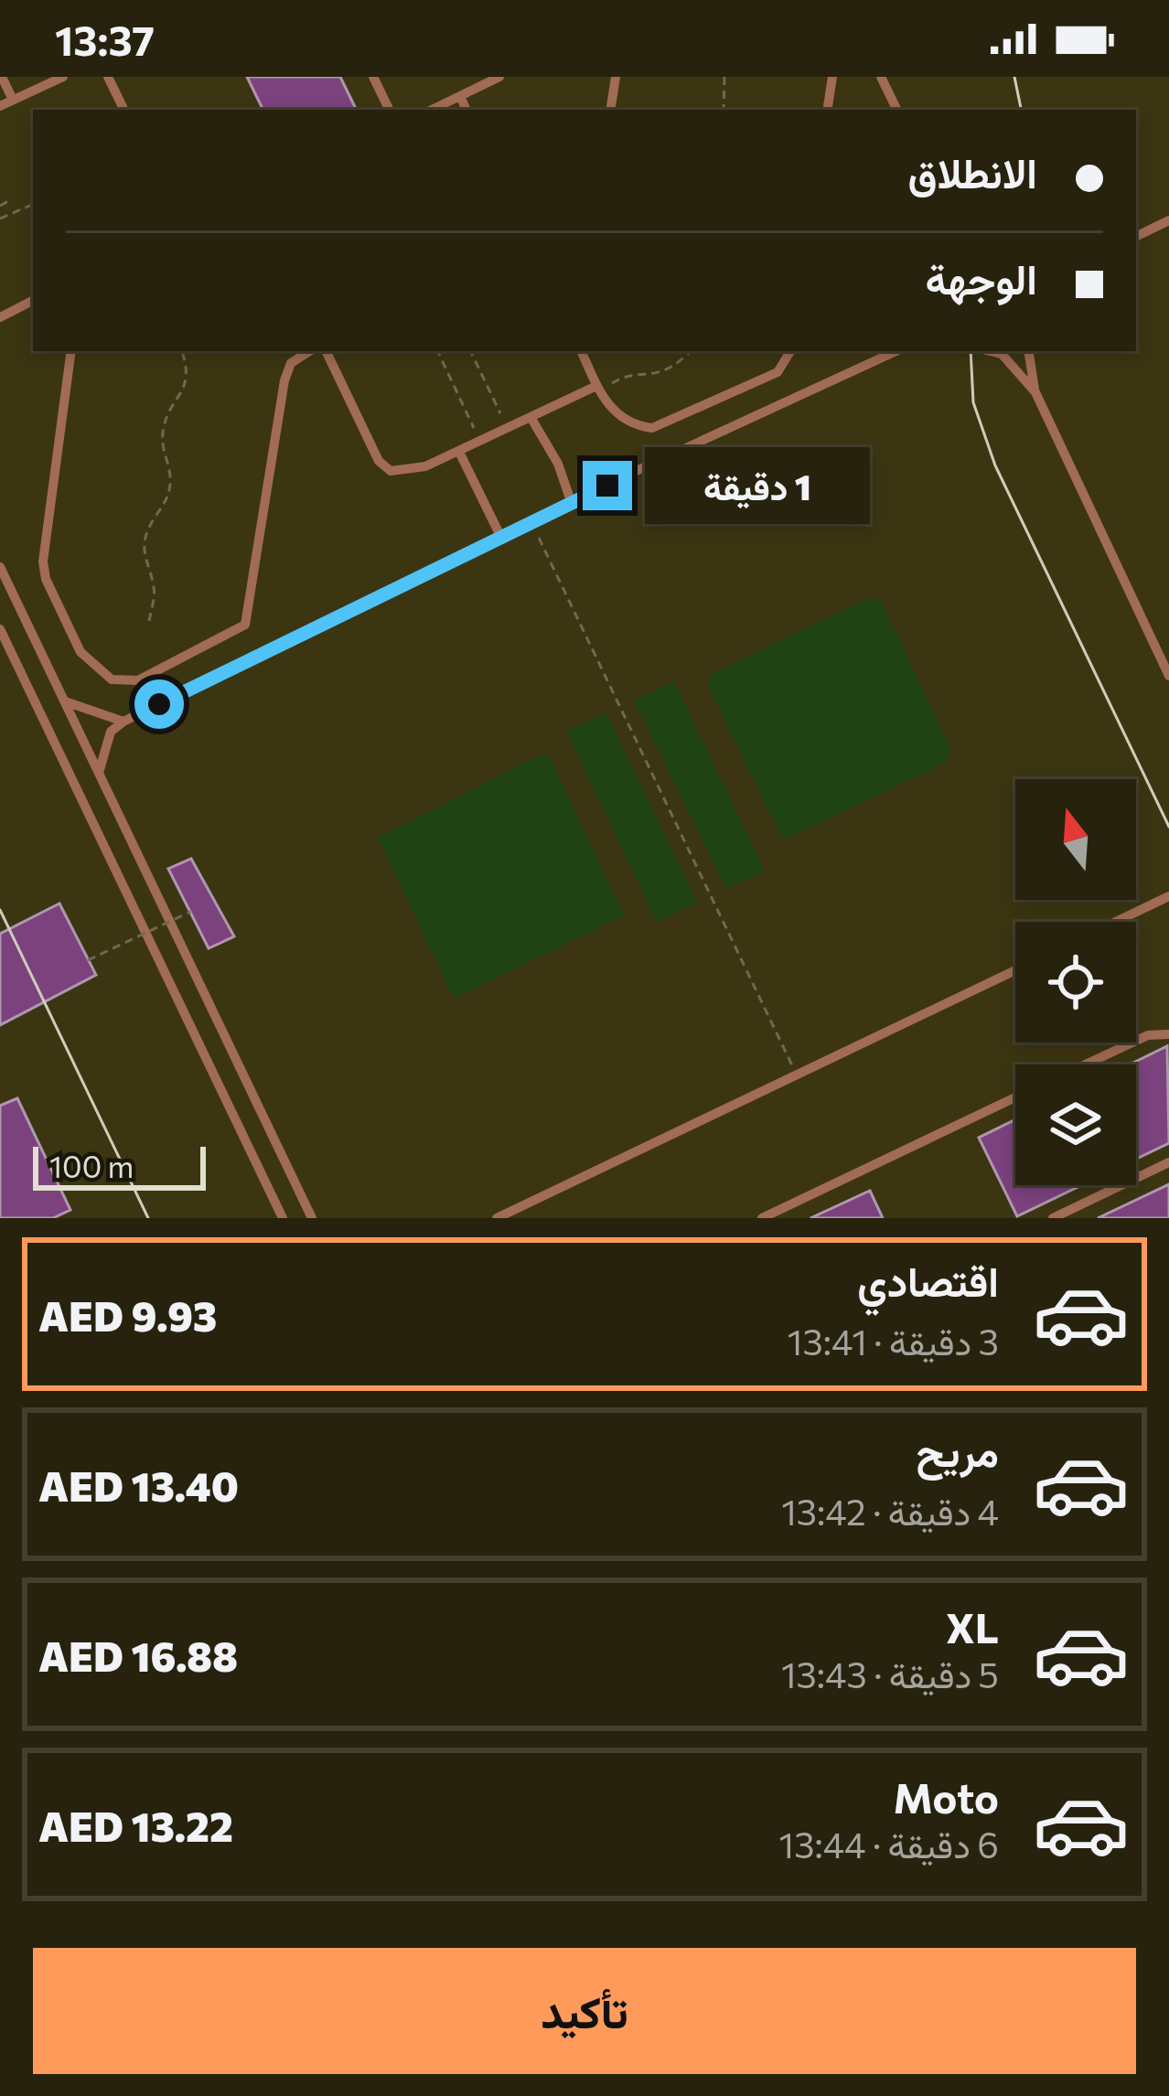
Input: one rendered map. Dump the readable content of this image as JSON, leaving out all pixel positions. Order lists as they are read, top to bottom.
{
  "scale_bar": "100 m",
  "north": "top",
  "page": {
    "status": "13:37",
    "banner": ["الانطلاق", "الوجهة"],
    "bubble": "1 دقيقة",
    "scale": "100 m",
    "list": [
      {
        "name": "اقتصادي",
        "note": "3 دقيقة · 13:41",
        "value": "AED 9.93"
      },
      {
        "name": "مريح",
        "note": "4 دقيقة · 13:42",
        "value": "AED 13.40"
      },
      {
        "name": "XL",
        "note": "5 دقيقة · 13:43",
        "value": "AED 16.88"
      },
      {
        "name": "Moto",
        "note": "6 دقيقة · 13:44",
        "value": "AED 13.22"
      }
    ],
    "buttons": "تأكيد"
  }
}
